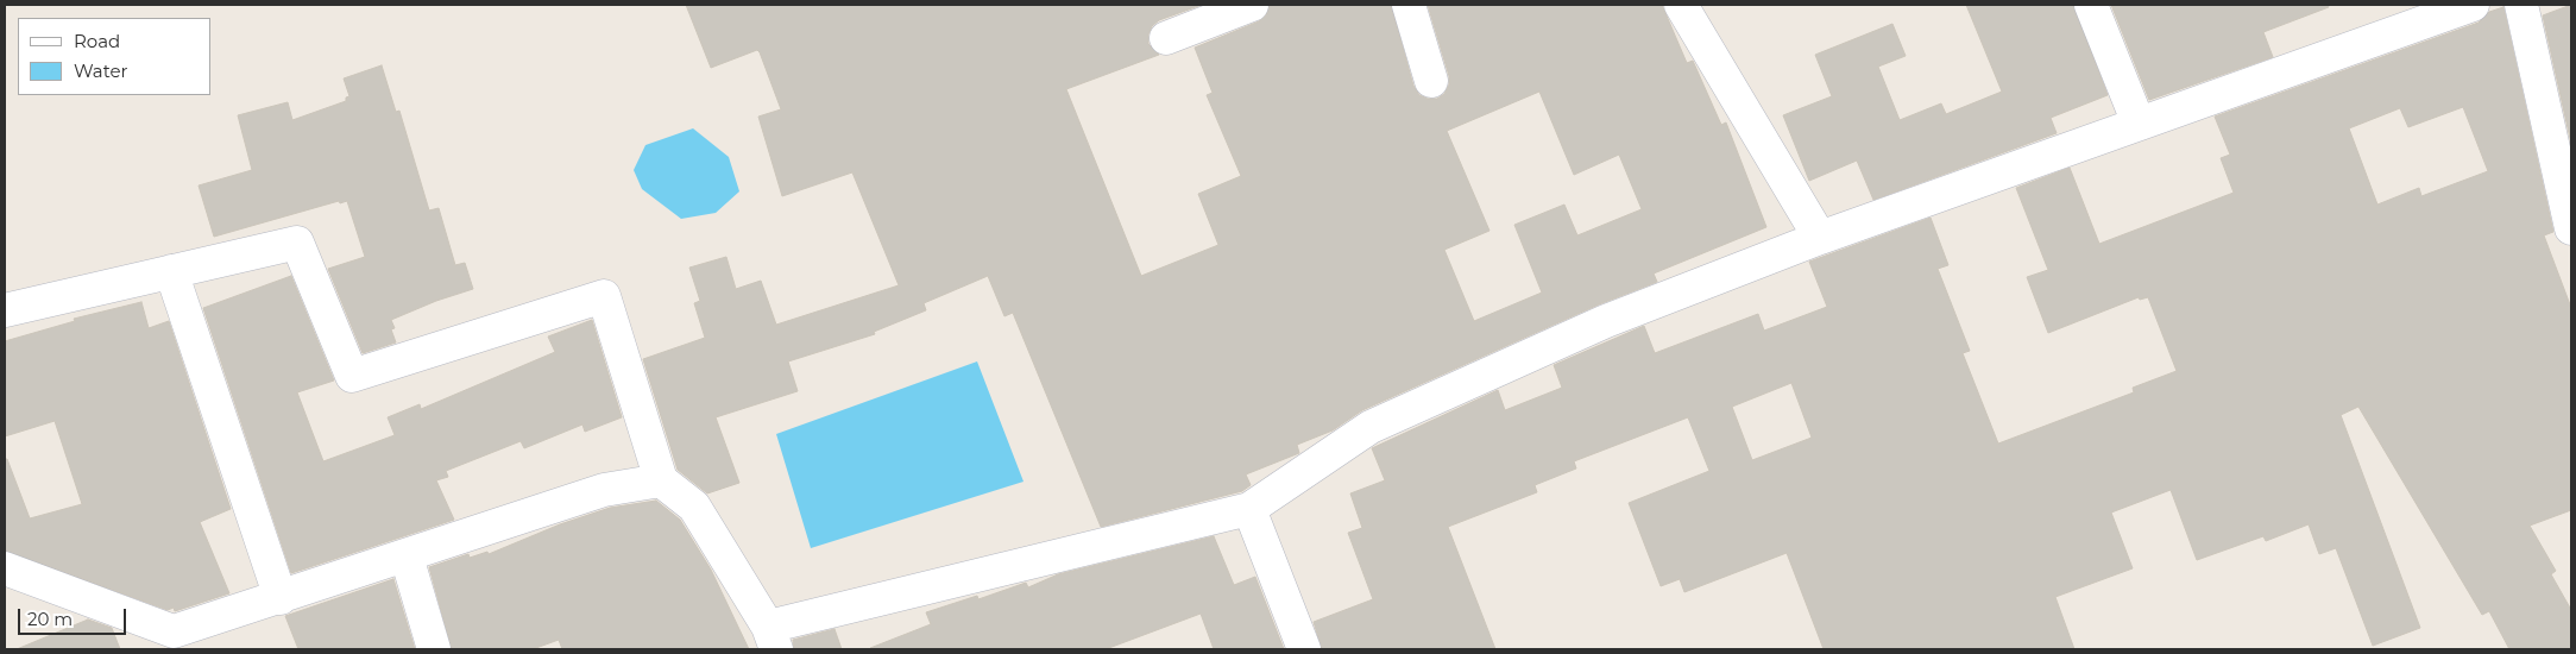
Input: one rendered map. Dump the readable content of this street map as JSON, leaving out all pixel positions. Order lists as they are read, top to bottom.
{
  "legend": ["Road", "Water"],
  "scale_bar": "20 m"
}
